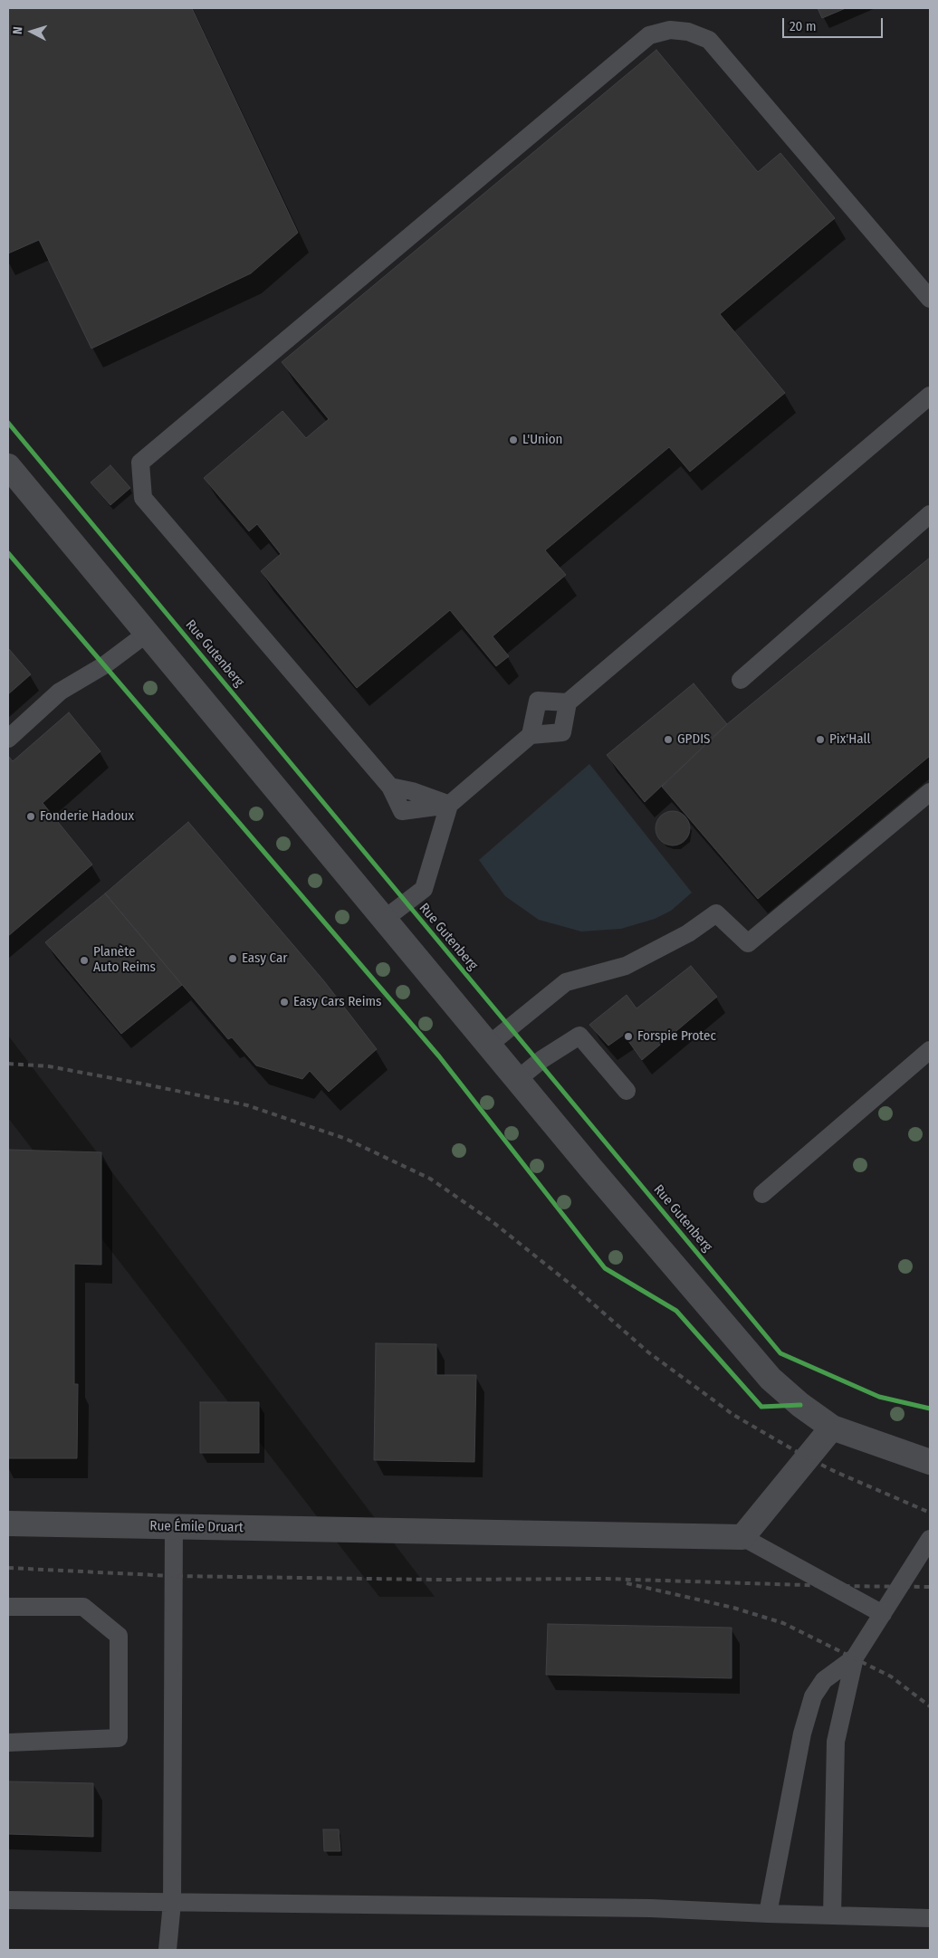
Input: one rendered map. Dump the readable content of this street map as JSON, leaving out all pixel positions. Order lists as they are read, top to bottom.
{
  "streets": {
    "street": ["Rue Émile Druart"],
    "cycle path": ["Rue Gutenberg"]
  },
  "places": [
    "L'Union",
    "GPDIS",
    "Pix'Hall",
    "Fonderie Hadoux",
    "Easy Car",
    "Planète Auto Reims",
    "Easy Cars Reims",
    "Forspie Protec"
  ],
  "scale_bar": "20 m",
  "north": "left"
}
